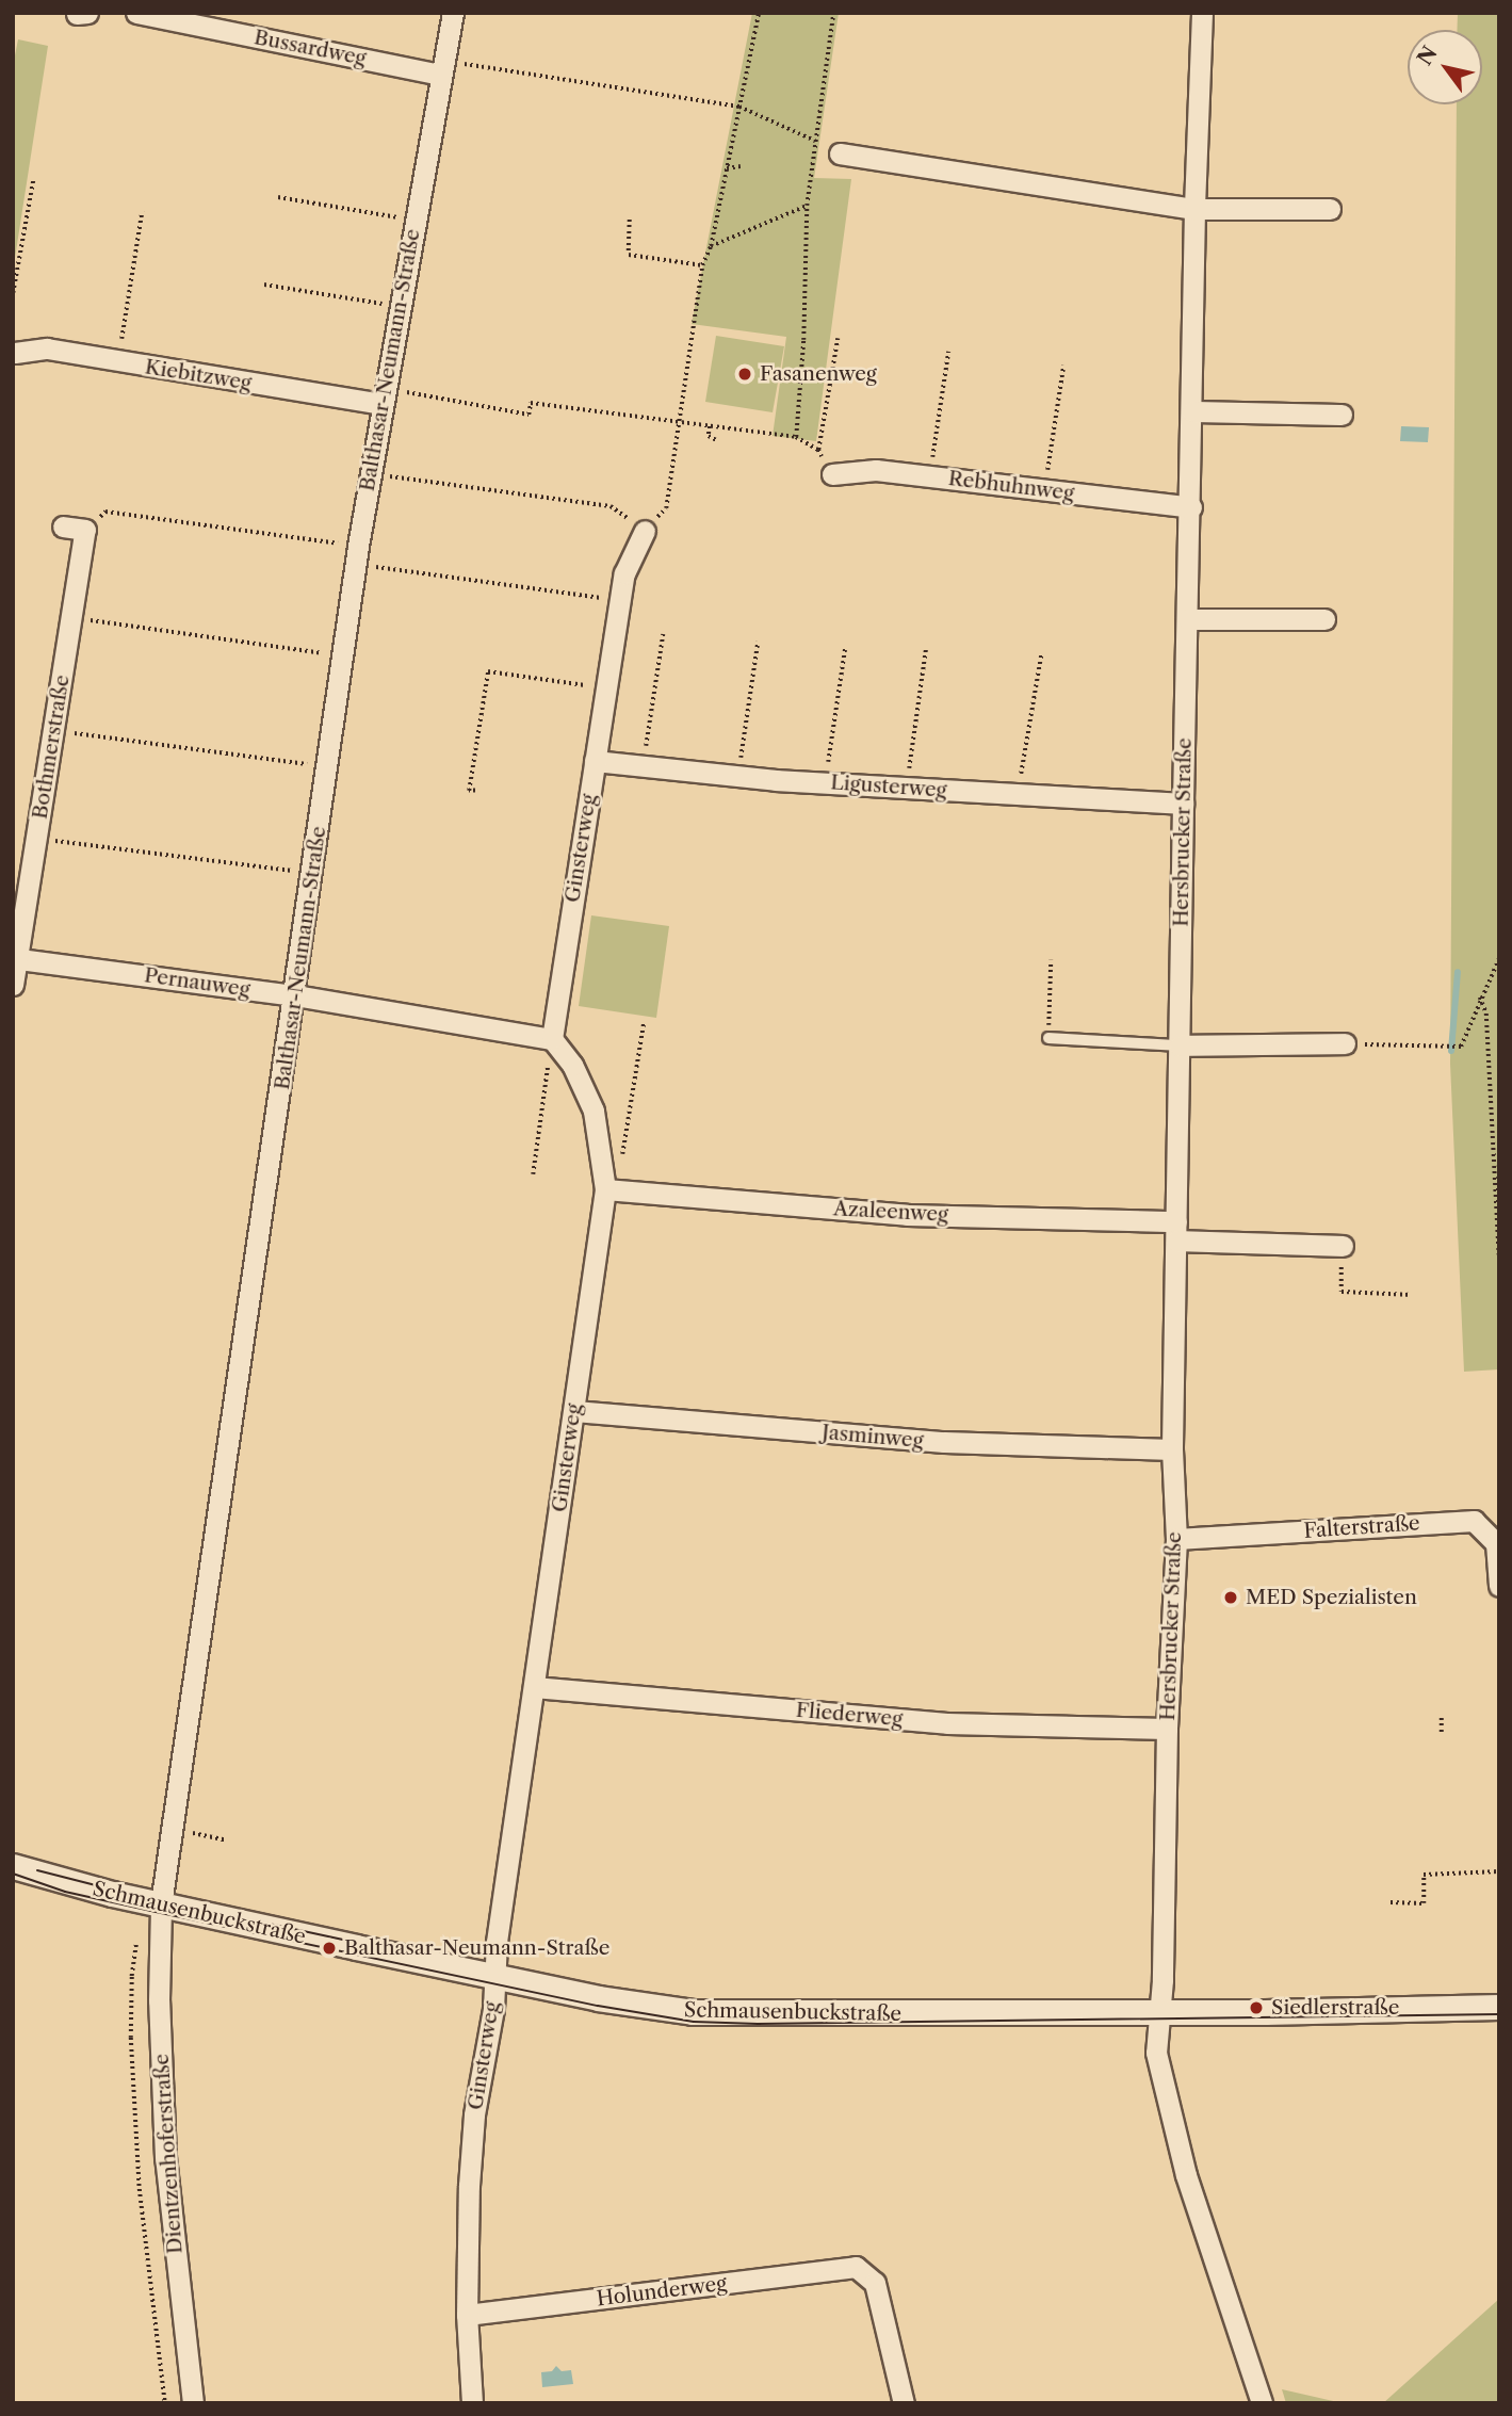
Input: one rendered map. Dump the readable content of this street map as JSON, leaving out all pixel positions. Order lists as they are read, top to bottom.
{
  "streets": {
    "street": [
      "Bussardweg",
      "Balthasar-Neumann-Straße",
      "Kiebitzweg",
      "Rebhuhnweg",
      "Bothmerstraße",
      "Ligusterweg",
      "Hersbrucker Straße",
      "Ginsterweg",
      "Pernauweg",
      "Azaleenweg",
      "Jasminweg",
      "Falterstraße",
      "Fliederweg",
      "Schmausenbuckstraße",
      "Dientzenhoferstraße",
      "Holunderweg"
    ]
  },
  "crossings": [
    ["Bussardweg", "Balthasar-Neumann-Straße"],
    ["Balthasar-Neumann-Straße", "Kiebitzweg"],
    ["Balthasar-Neumann-Straße", "Pernauweg"],
    ["Balthasar-Neumann-Straße", "Schmausenbuckstraße"],
    ["Balthasar-Neumann-Straße", "Dientzenhoferstraße"],
    ["Rebhuhnweg", "Hersbrucker Straße"],
    ["Bothmerstraße", "Pernauweg"],
    ["Ligusterweg", "Hersbrucker Straße"],
    ["Ligusterweg", "Ginsterweg"],
    ["Hersbrucker Straße", "Azaleenweg"],
    ["Hersbrucker Straße", "Jasminweg"],
    ["Hersbrucker Straße", "Falterstraße"],
    ["Hersbrucker Straße", "Fliederweg"],
    ["Hersbrucker Straße", "Schmausenbuckstraße"],
    ["Ginsterweg", "Pernauweg"],
    ["Ginsterweg", "Azaleenweg"],
    ["Ginsterweg", "Jasminweg"],
    ["Ginsterweg", "Fliederweg"],
    ["Ginsterweg", "Schmausenbuckstraße"],
    ["Ginsterweg", "Holunderweg"],
    ["Schmausenbuckstraße", "Dientzenhoferstraße"]
  ],
  "places": [
    "Fasanenweg",
    "MED Spezialisten",
    "Balthasar-Neumann-Straße",
    "Siedlerstraße"
  ],
  "north": "top left"
}
